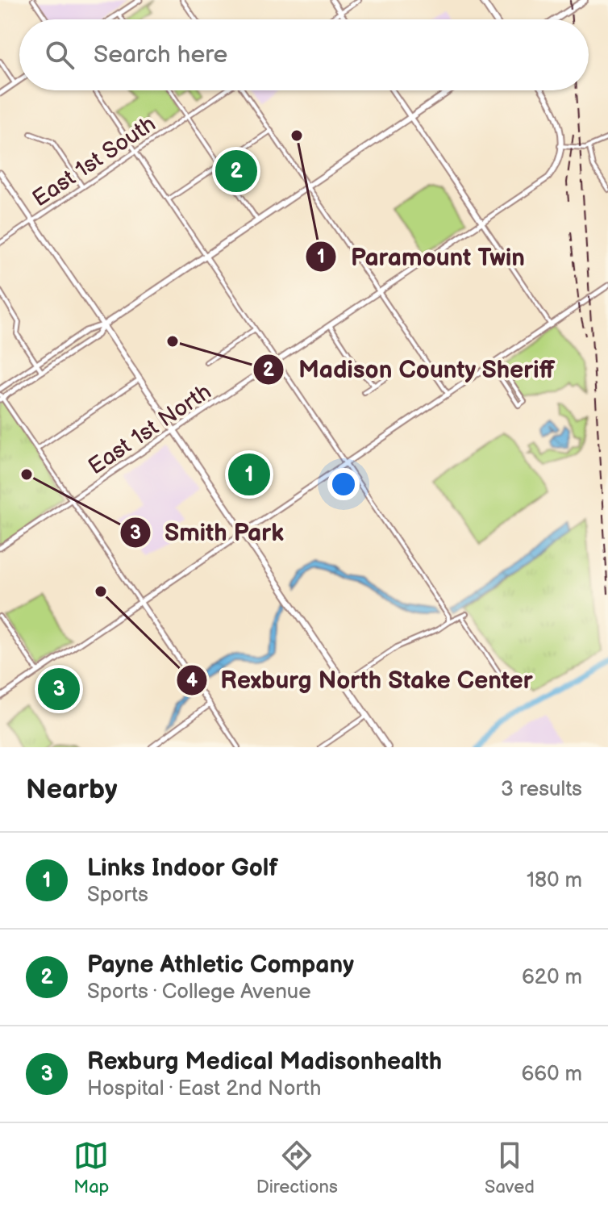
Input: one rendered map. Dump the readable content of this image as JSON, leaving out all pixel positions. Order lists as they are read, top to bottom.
{
  "streets": {
    "street": ["East 1st South", "East 1st North"]
  },
  "places": [
    "Paramount Twin",
    "Madison County Sheriff",
    "Smith Park",
    "Rexburg North Stake Center"
  ],
  "page": {
    "search": "Search here",
    "pins": ["2", "1", "3"],
    "heading": ["Nearby", "3 results"],
    "list": [
      {
        "mark": "1",
        "name": "Links Indoor Golf",
        "note": "Sports",
        "value": "180 m"
      },
      {
        "mark": "2",
        "name": "Payne Athletic Company",
        "note": "Sports · College Avenue",
        "value": "620 m"
      },
      {
        "mark": "3",
        "name": "Rexburg Medical Madisonhealth",
        "note": "Hospital · East 2nd North",
        "value": "660 m"
      }
    ],
    "nav": ["Map", "Directions", "Saved"]
  }
}
